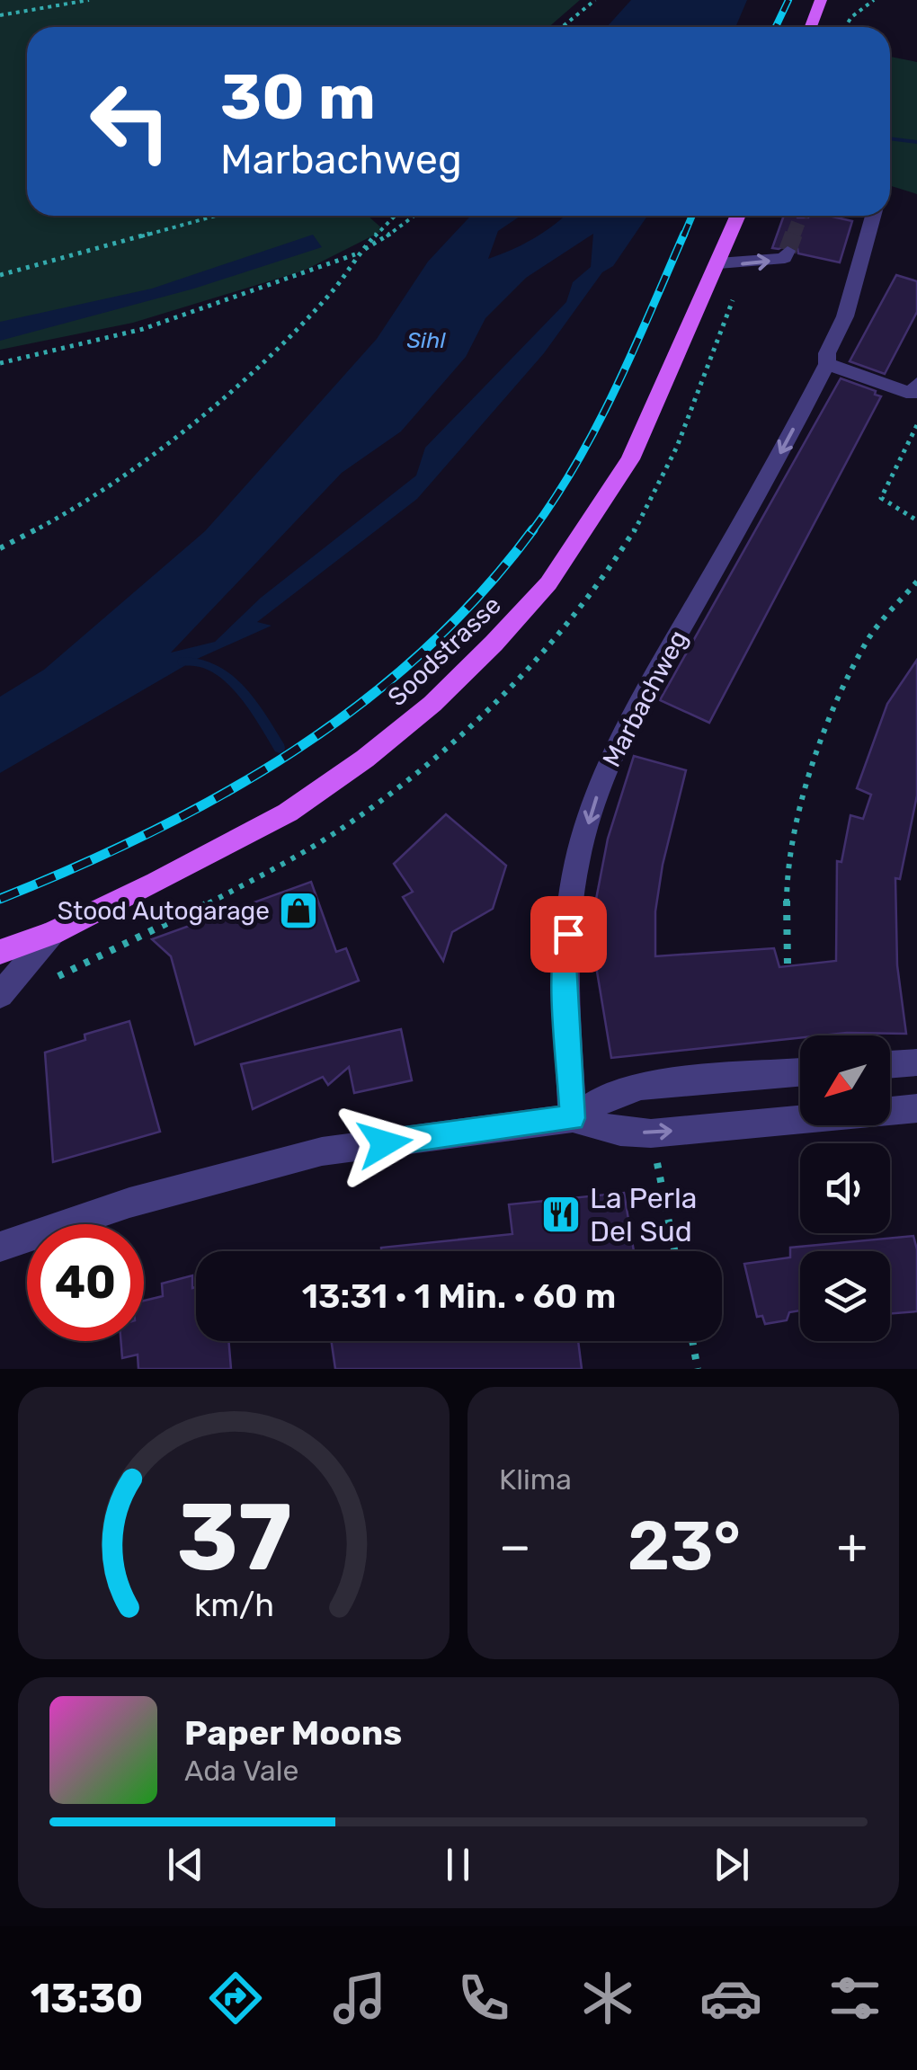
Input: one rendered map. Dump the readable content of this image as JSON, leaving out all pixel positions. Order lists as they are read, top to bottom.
{
  "streets": {
    "main road": ["Soodstrasse"],
    "street": ["Marbachweg"]
  },
  "one_way": ["Marbachweg"],
  "water": ["Sihl"],
  "places": {
    "shop": ["Stood Autogarage"],
    "restaurant": ["La Perla Del Sud"]
  },
  "north": "bottom left",
  "page": {
    "turn": ["30 m", "Marbachweg"],
    "limit": "40",
    "trip": "13:31 · 1 Min. · 60 m",
    "tile": "Klima",
    "heat": ["−", "23°", "+"],
    "song": ["Paper Moons", "Ada Vale"],
    "tabs": "13:30",
    "gauge": ["37", "km/h"]
  }
}
